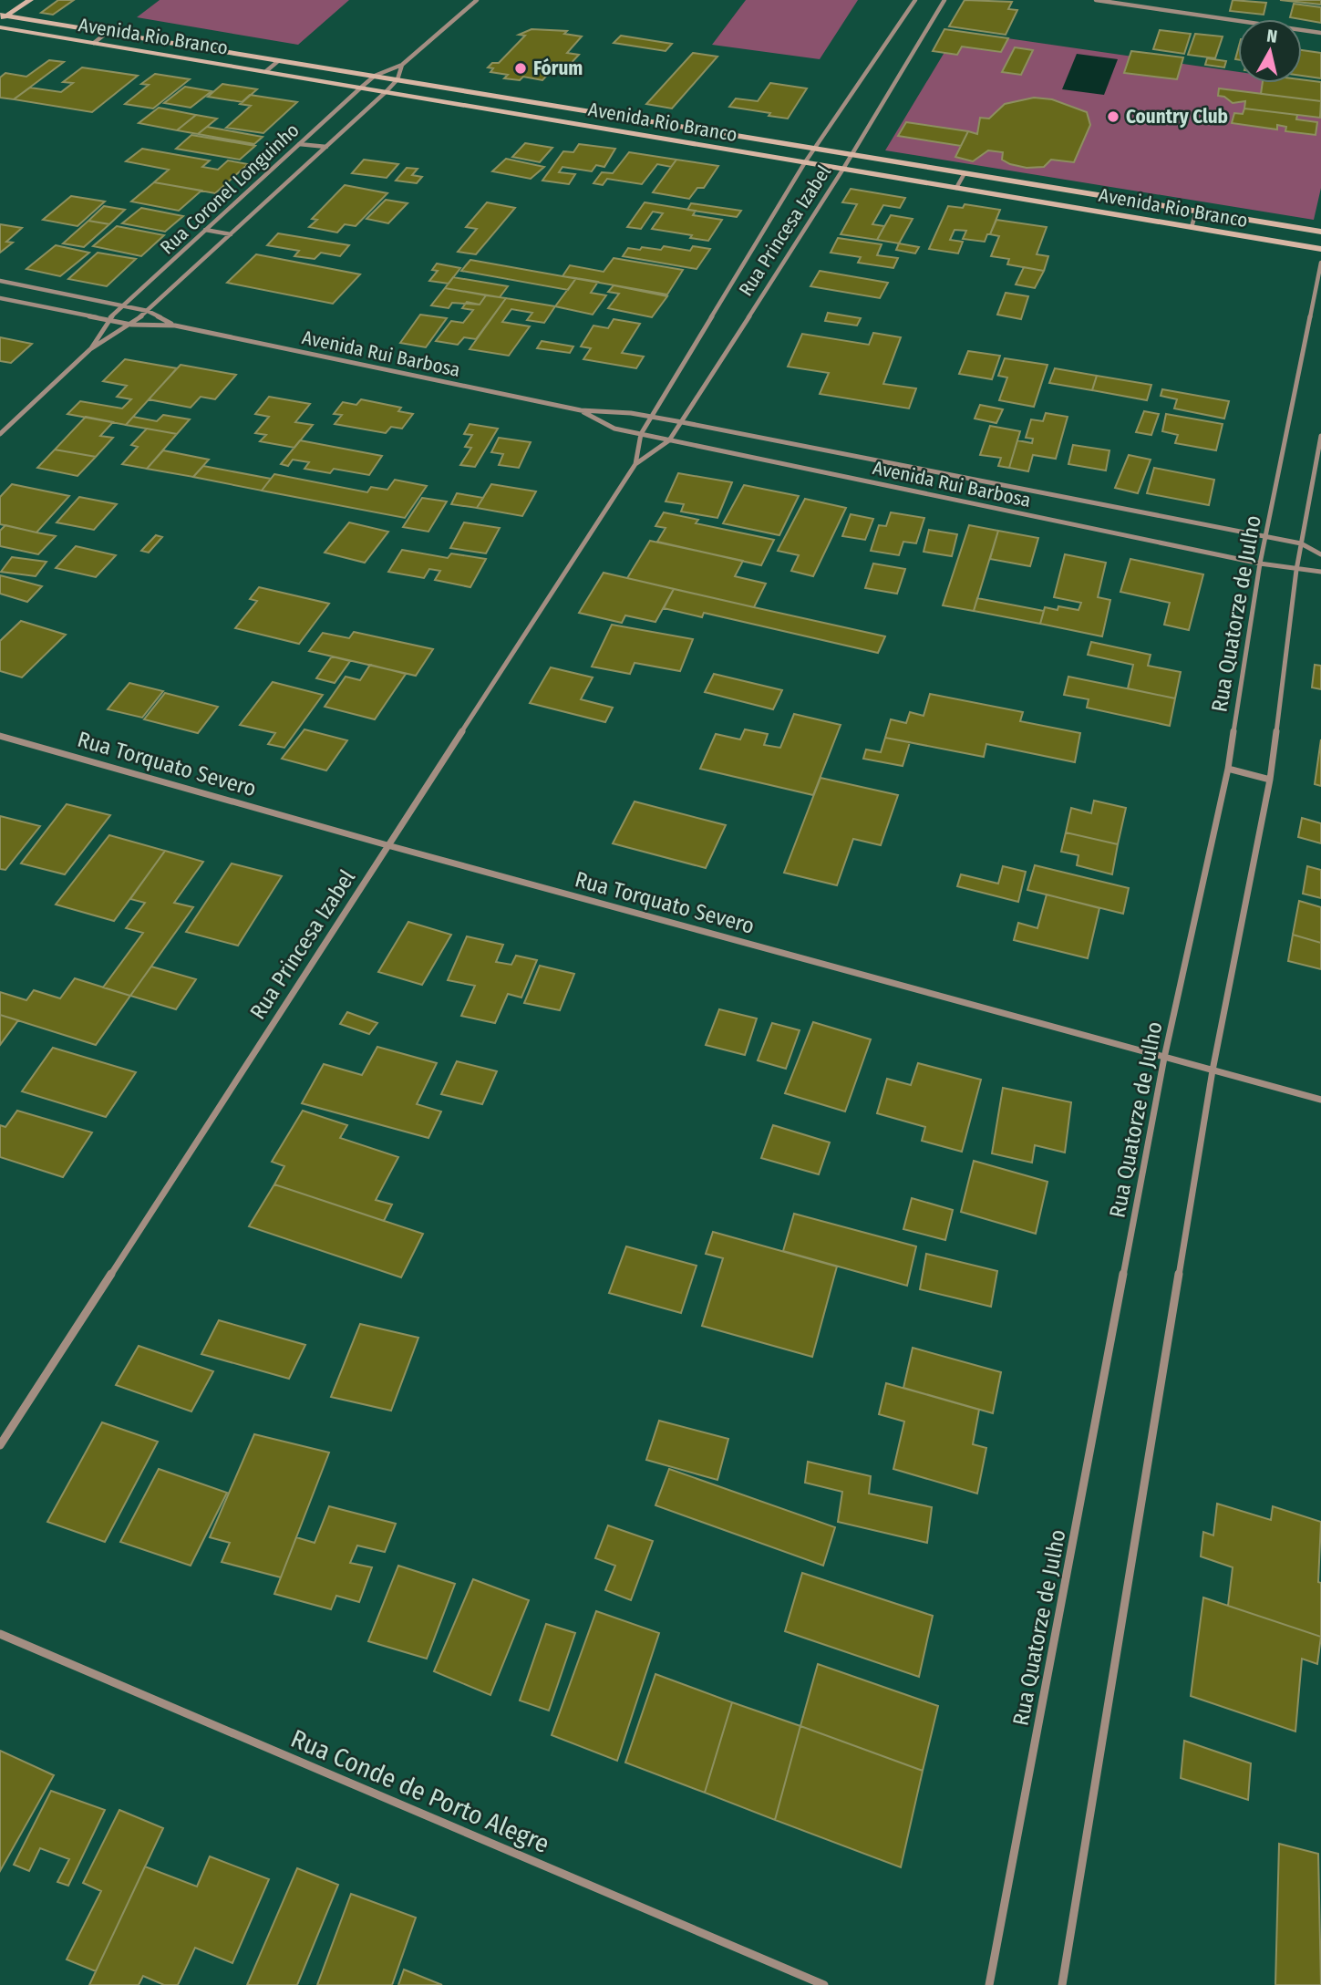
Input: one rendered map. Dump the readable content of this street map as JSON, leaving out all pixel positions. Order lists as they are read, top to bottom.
{
  "streets": {
    "street": [
      "Avenida Rio Branco",
      "Rua Coronel Longuinho",
      "Rua Princesa Izabel",
      "Avenida Rui Barbosa",
      "Rua Quatorze de Julho",
      "Rua Torquato Severo",
      "Rua Conde de Porto Alegre"
    ]
  },
  "crossings": [
    ["Avenida Rio Branco", "Rua Coronel Longuinho"],
    ["Avenida Rio Branco", "Rua Princesa Izabel"],
    ["Rua Coronel Longuinho", "Avenida Rui Barbosa"],
    ["Rua Princesa Izabel", "Avenida Rui Barbosa"],
    ["Rua Princesa Izabel", "Rua Torquato Severo"],
    ["Avenida Rui Barbosa", "Rua Quatorze de Julho"],
    ["Rua Quatorze de Julho", "Rua Torquato Severo"]
  ],
  "places": ["Fórum", "Country Club"],
  "north": "top"
}
